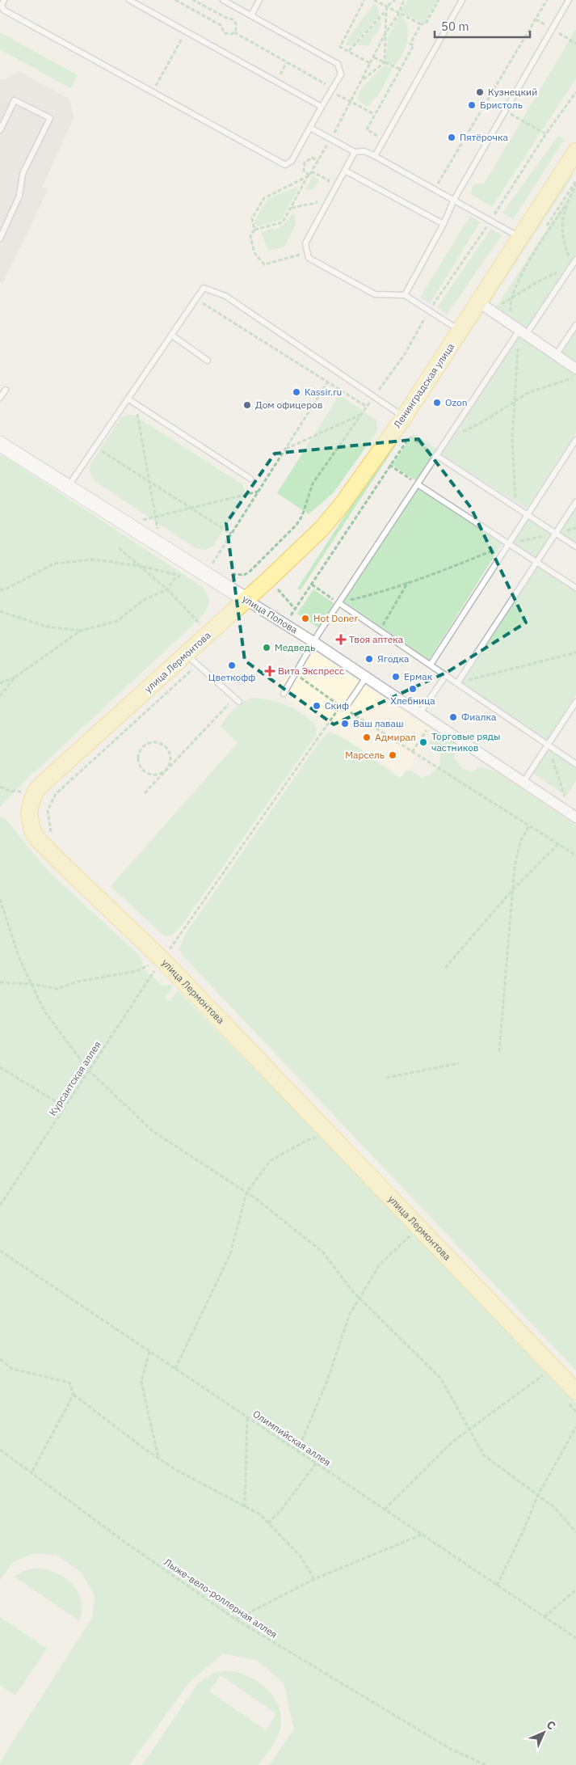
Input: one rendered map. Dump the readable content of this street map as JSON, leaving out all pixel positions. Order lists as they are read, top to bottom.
{
  "streets": {
    "main road": ["Ленинградская улица", "улица Лермонтова"],
    "street": ["улица Попова"],
    "path": ["Курсантская аллея", "Олимпийская аллея", "Лыже-вело-роллерная аллея"]
  },
  "crossings": [
    ["Ленинградская улица", "улица Попова"],
    ["Ленинградская улица", "улица Лермонтова"],
    ["улица Попова", "улица Лермонтова"],
    ["улица Лермонтова", "Курсантская аллея"]
  ],
  "places": {
    "other": [
      "Кузнецкий",
      "Бристоль",
      "Пятёрочка",
      "Kassir.ru",
      "Ozon",
      "Дом офицеров",
      "Hot Doner",
      "Медведь",
      "Ягодка",
      "Цветкофф",
      "Ермак",
      "Хлебница",
      "Скиф",
      "Фиалка",
      "Ваш лаваш",
      "Адмирал",
      "Торговые ряды частников",
      "Марсель"
    ],
    "health": ["Твоя аптека", "Вита Экспресс"]
  },
  "scale_bar": "50 m",
  "north": "top right"
}
